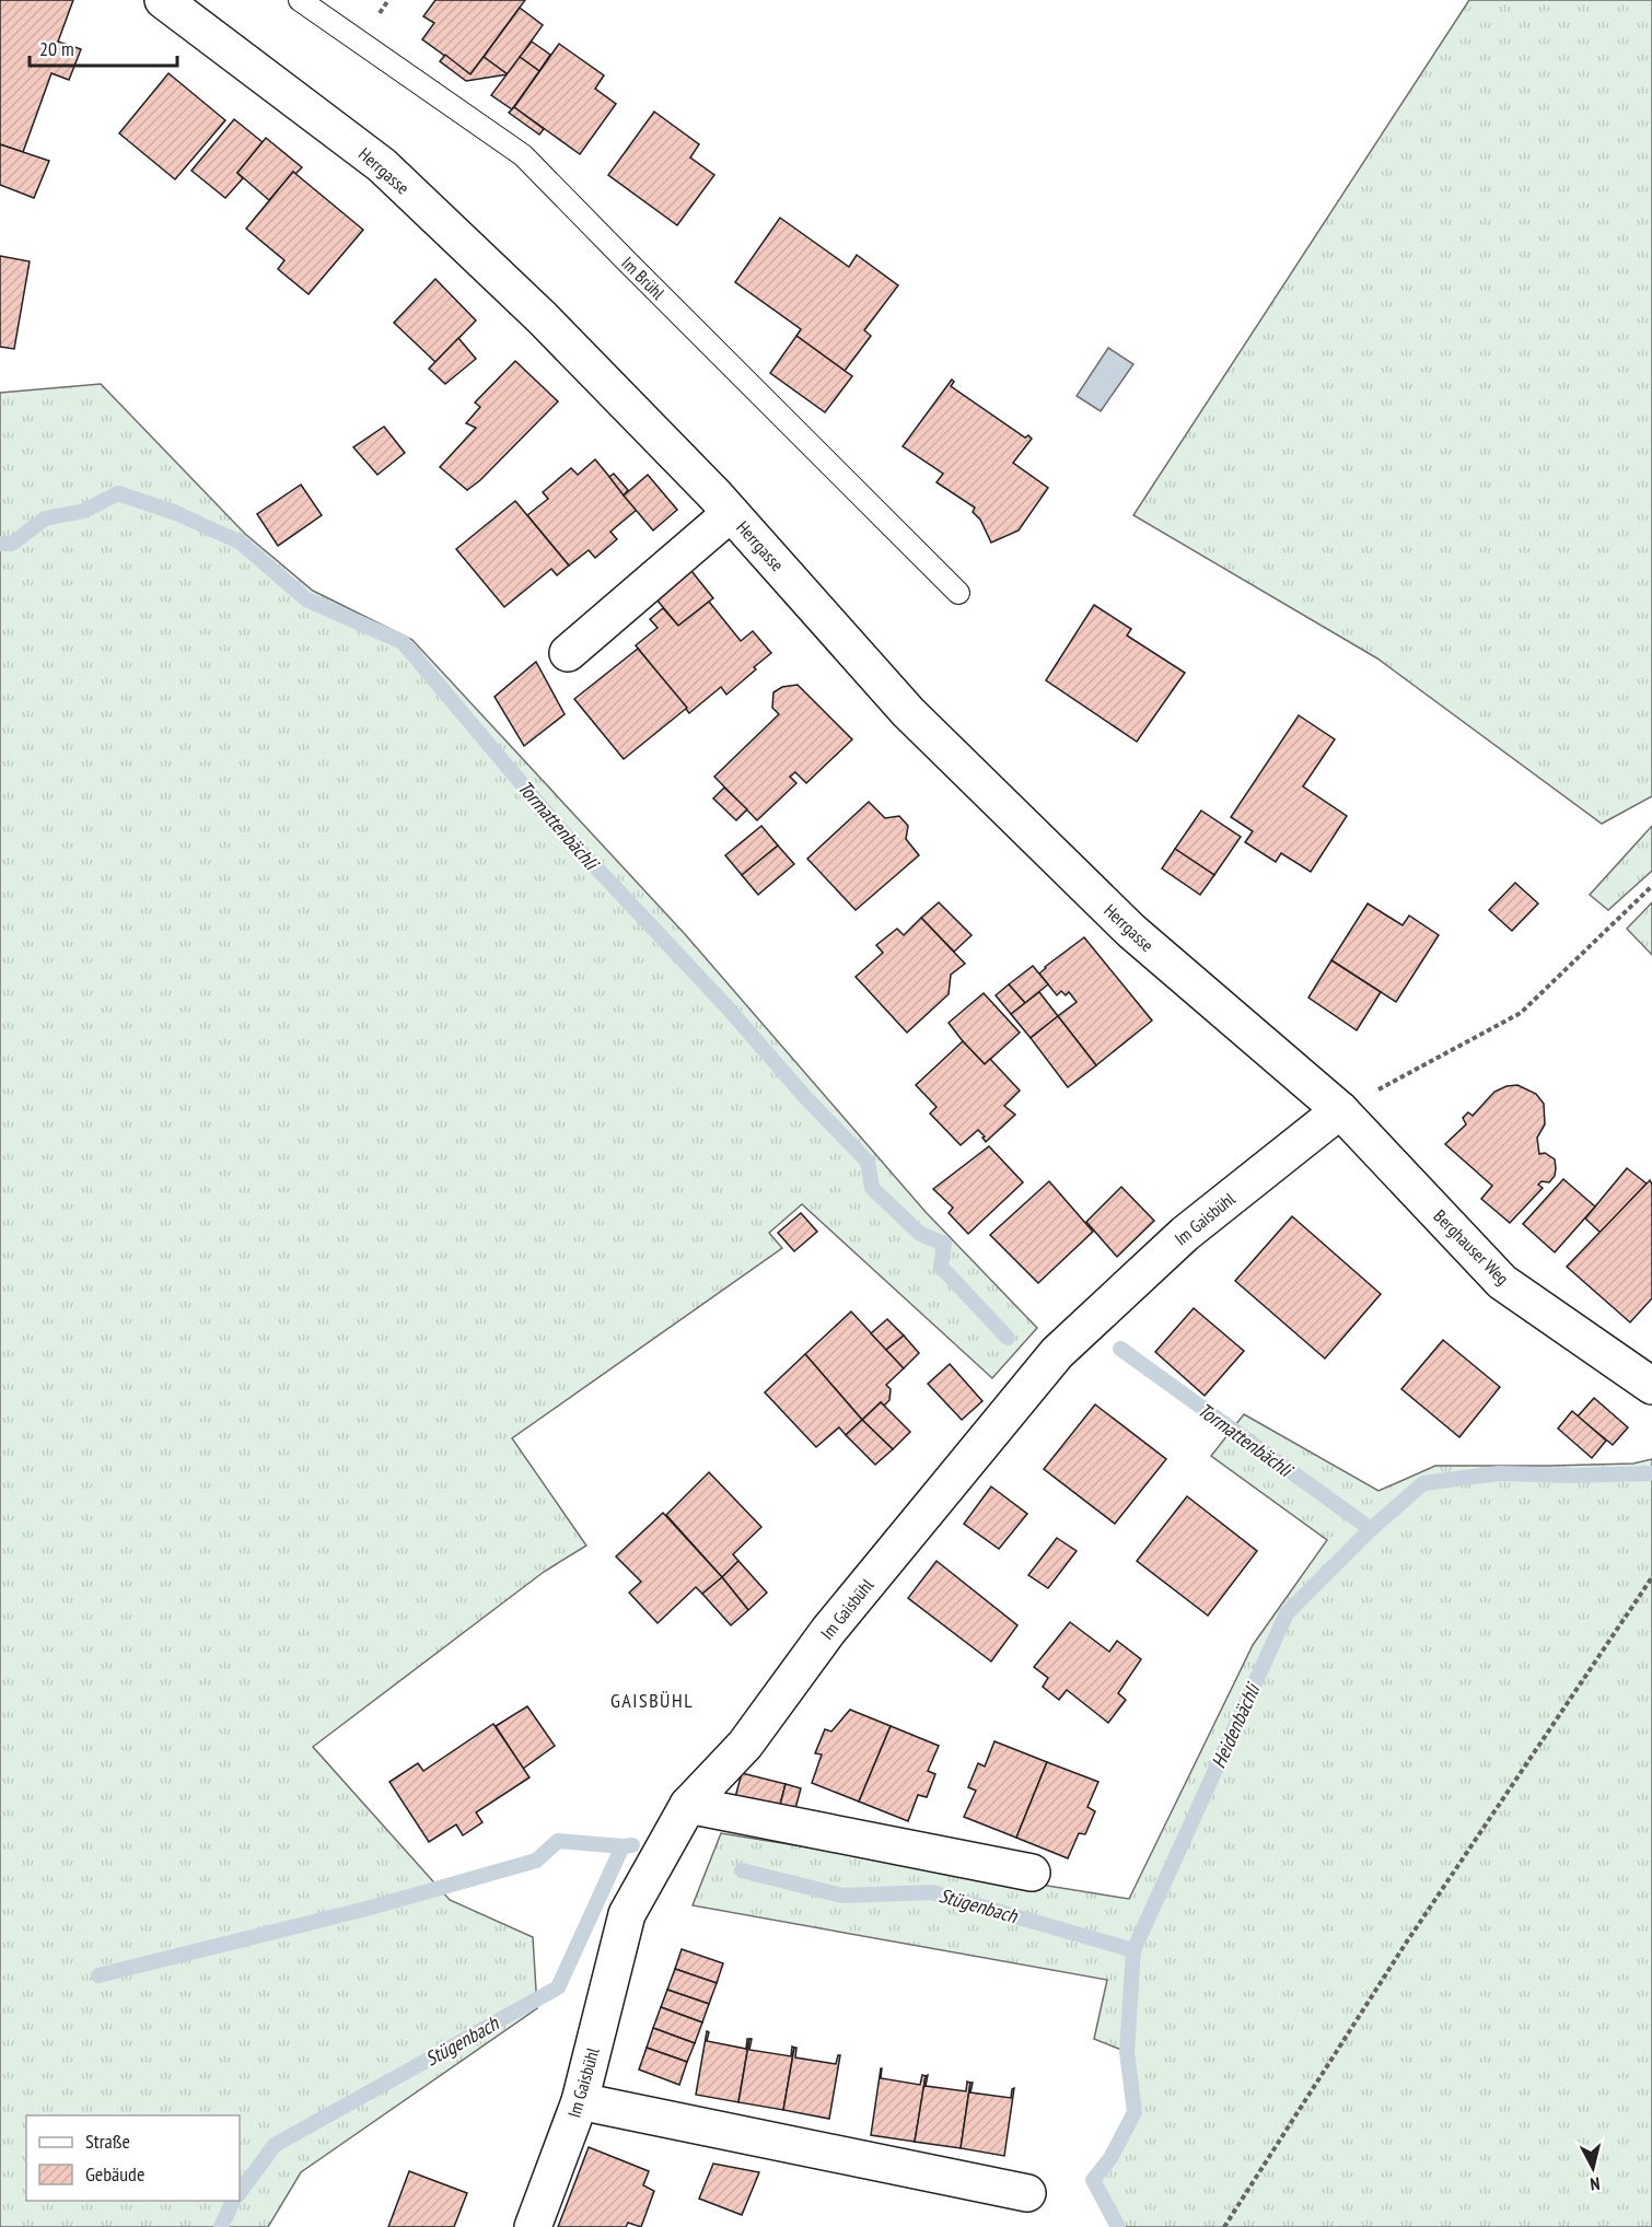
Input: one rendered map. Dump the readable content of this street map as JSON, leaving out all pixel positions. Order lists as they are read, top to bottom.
{
  "streets": {
    "street": ["Herrgasse", "Im Gaisbühl", "Berghauser Weg"],
    "lane": ["Im Brühl"]
  },
  "crossings": [
    ["Herrgasse", "Im Gaisbühl"],
    ["Herrgasse", "Berghauser Weg"],
    ["Im Gaisbühl", "Berghauser Weg"]
  ],
  "districts": ["GAISBÜHL"],
  "water": ["Tormattenbächli", "Heidenbächli", "Stügenbach"],
  "legend": ["Straße", "Gebäude"],
  "scale_bar": "20 m",
  "north": "bottom"
}
